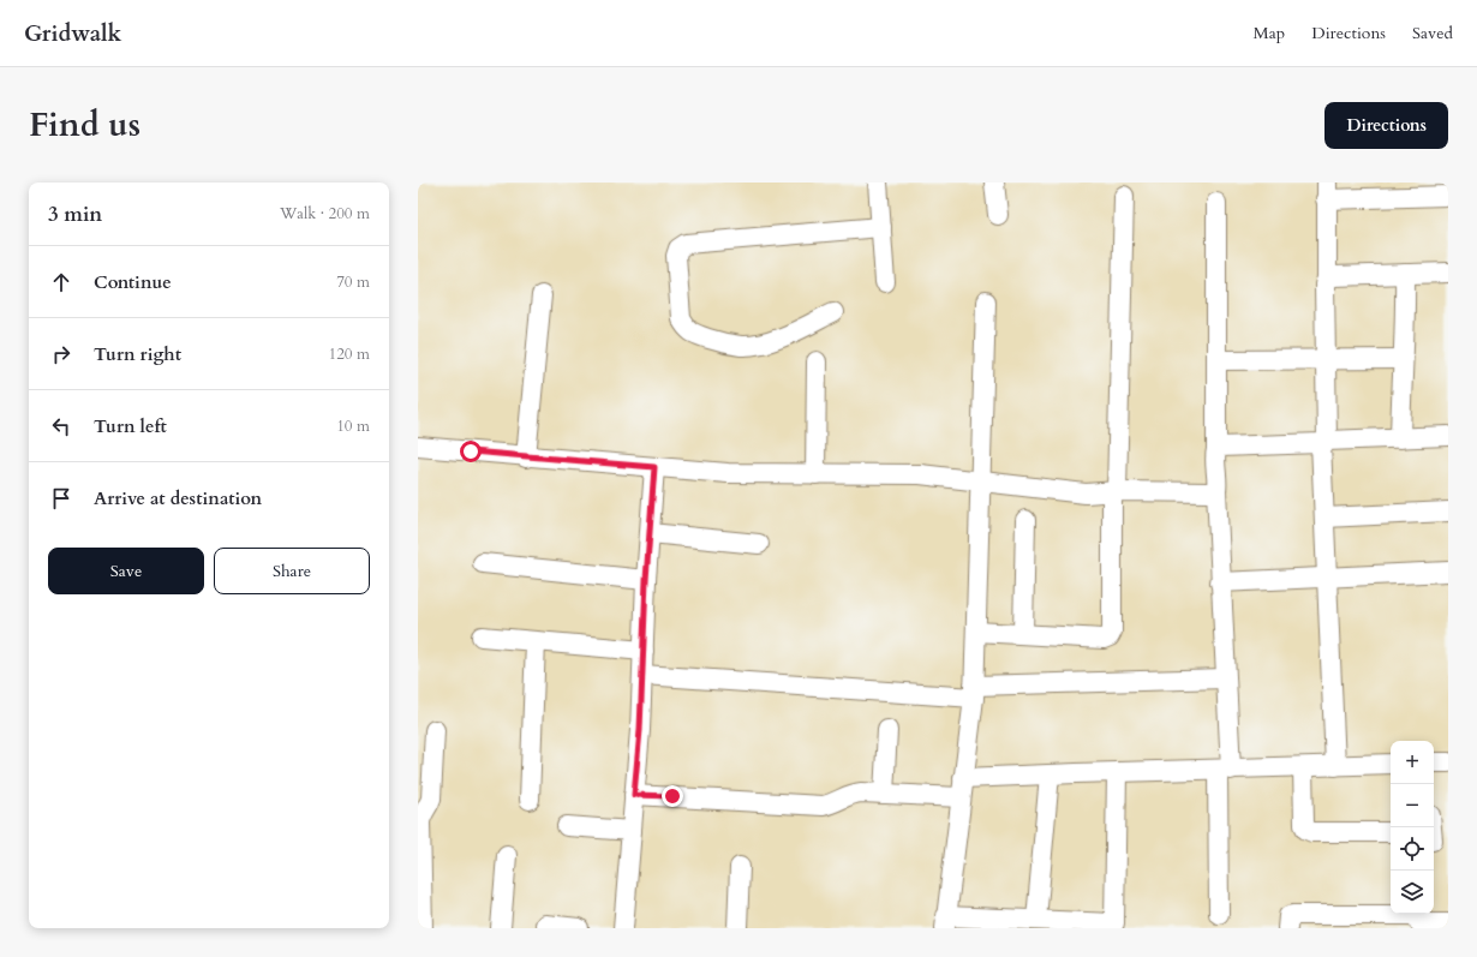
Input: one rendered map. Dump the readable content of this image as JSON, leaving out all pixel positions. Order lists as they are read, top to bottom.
{
  "page": {
    "header": "Gridwalk",
    "nav": ["Map", "Directions", "Saved"],
    "title": "Find us",
    "buttons": [
      "Directions",
      ["Save", "Share"]
    ],
    "heading": ["3 min", "Walk · 200 m"],
    "list": [
      ["Continue", "70 m"],
      ["Turn right", "120 m"],
      ["Turn left", "10 m"],
      "Arrive at destination"
    ],
    "map_buttons": ["+", "−"]
  }
}
